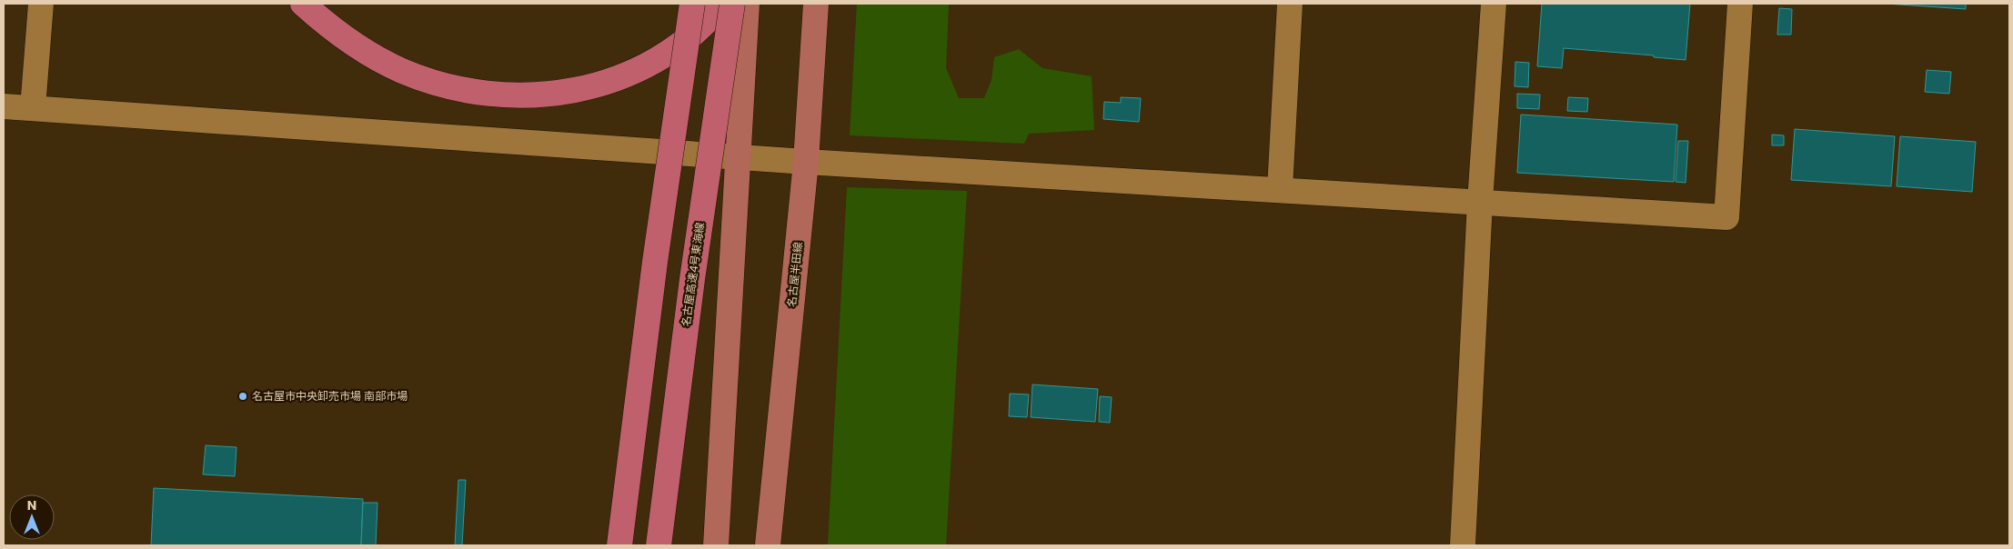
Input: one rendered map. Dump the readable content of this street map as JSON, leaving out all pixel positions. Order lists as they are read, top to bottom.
{
  "streets": {
    "highway": ["名古屋高速4号東海線"],
    "main road": ["名古屋半田線"]
  },
  "places": ["名古屋市中央卸売市場 南部市場"],
  "north": "top"
}
